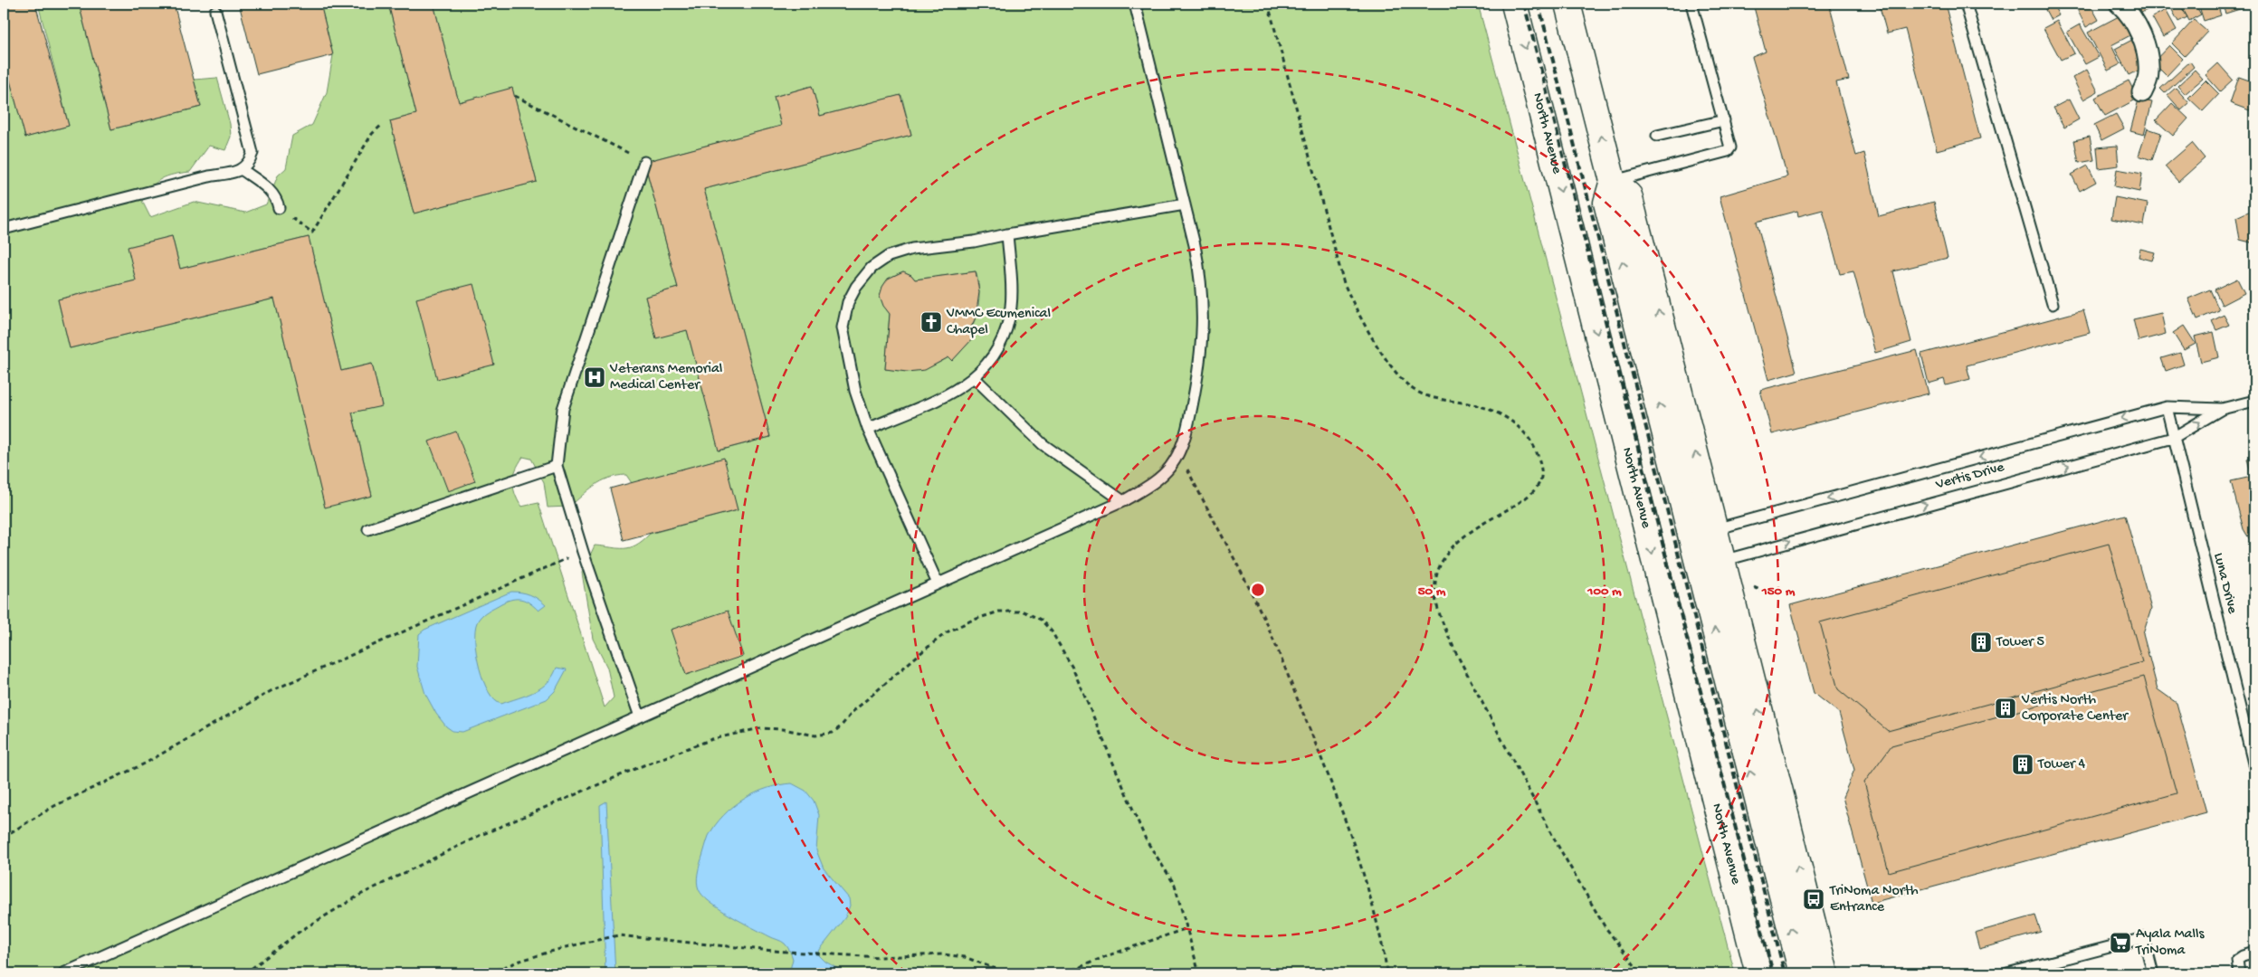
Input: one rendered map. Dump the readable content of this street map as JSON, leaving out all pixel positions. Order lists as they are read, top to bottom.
{
  "streets": {
    "main road": ["North Avenue"],
    "lane": ["Vertis Drive", "Luna Drive"]
  },
  "crossings": [
    ["Vertis Drive", "Luna Drive"]
  ],
  "places": {
    "church": ["VMMC Ecumenical Chapel"],
    "hospital": ["Veterans Memorial Medical Center"],
    "building": ["Tower 5", "Vertis North Corporate Center", "Tower 4"],
    "bus stop": ["TriNoma North Entrance"],
    "supermarket": ["Ayala Malls TriNoma"]
  },
  "rings": ["50 m", "100 m", "150 m"]
}
